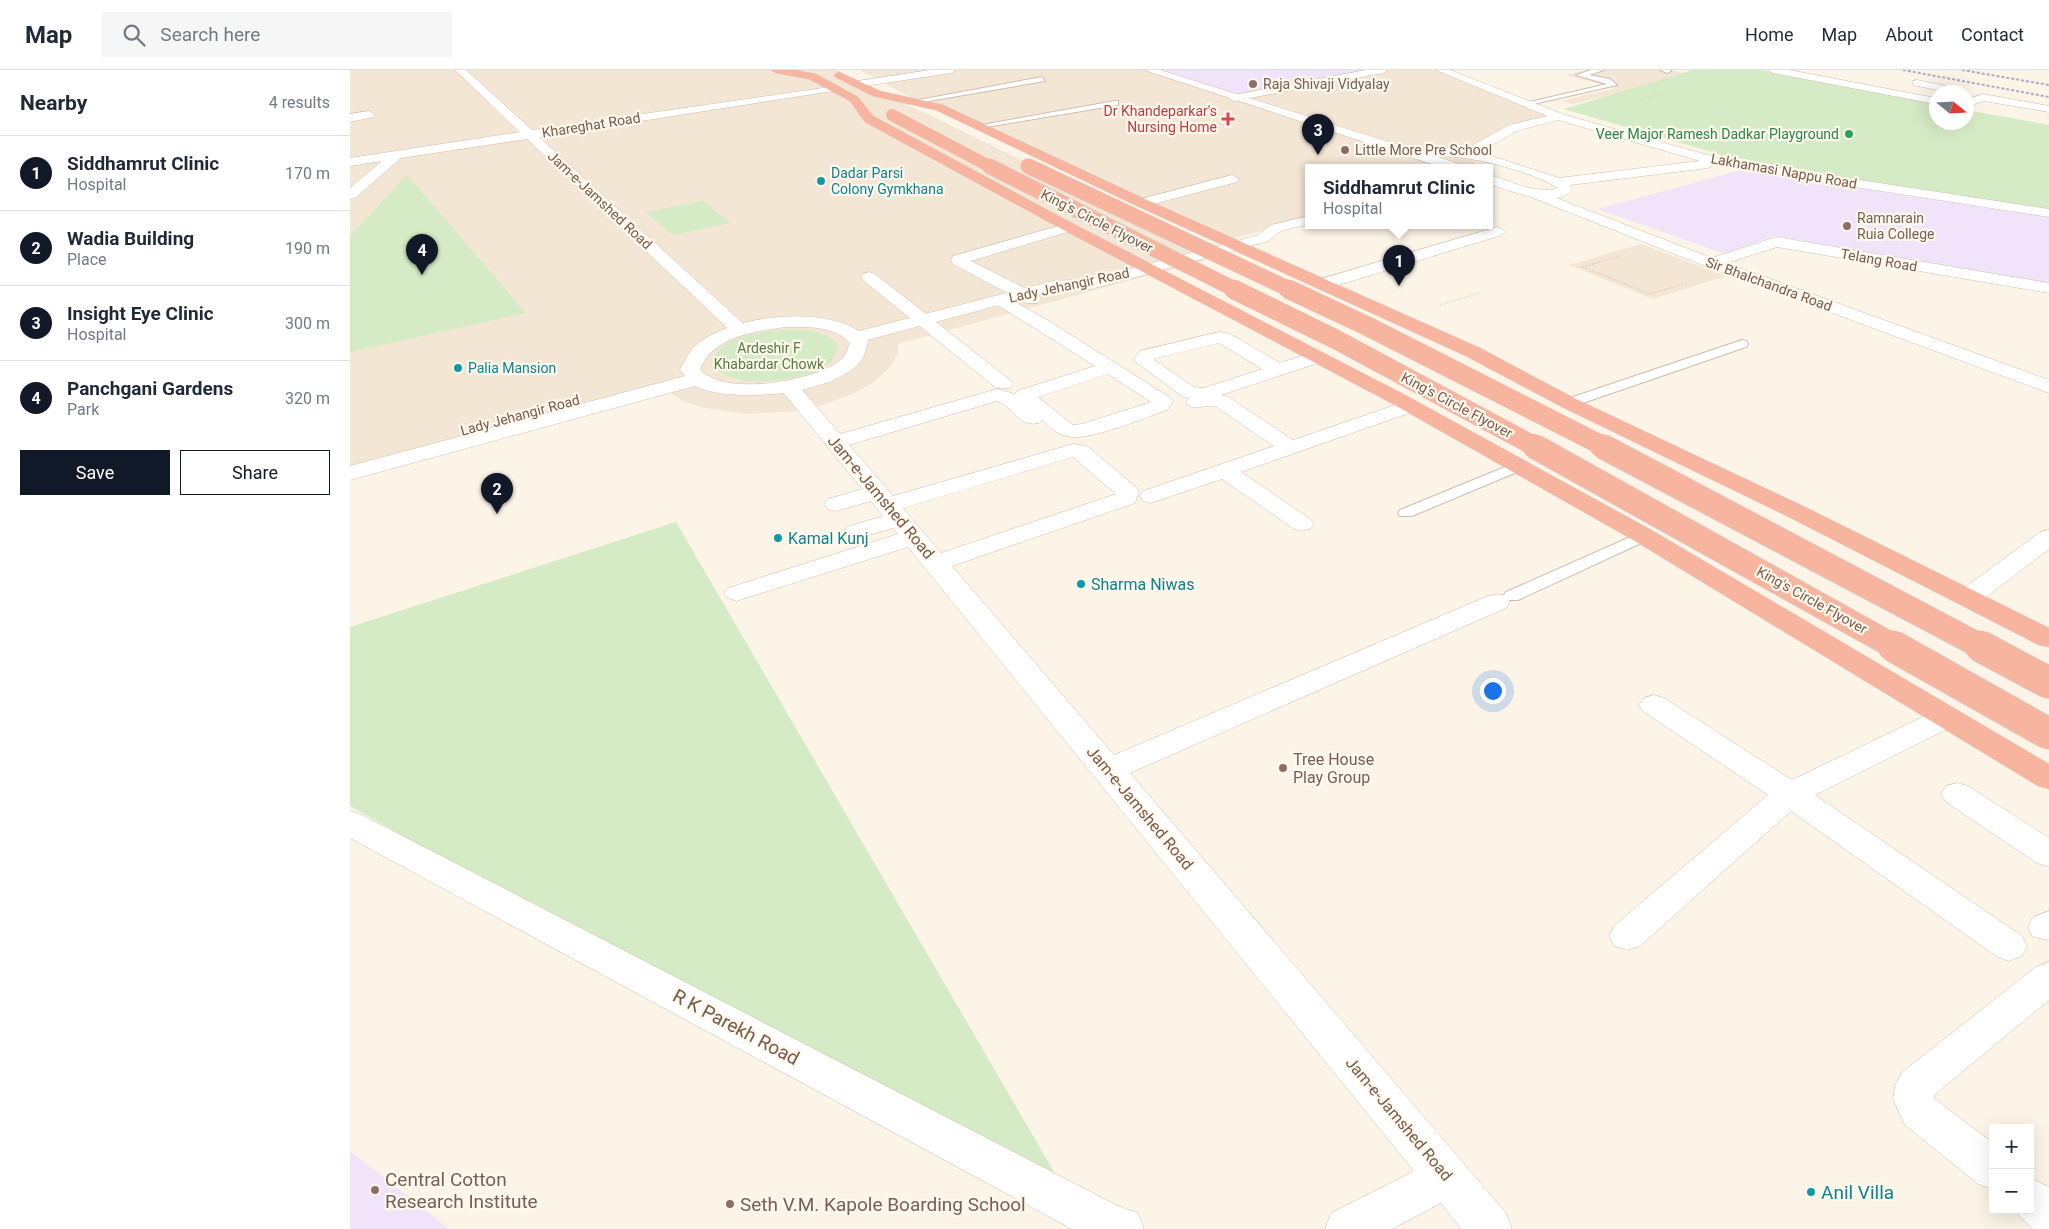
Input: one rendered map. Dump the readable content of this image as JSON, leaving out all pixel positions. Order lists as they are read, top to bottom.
{
  "streets": {
    "highway": ["King's Circle Flyover"],
    "street": [
      "Khareghat Road",
      "Lakhamasi Nappu Road",
      "Jam-e-Jamshed Road",
      "Telang Road",
      "Sir Bhalchandra Road",
      "Lady Jehangir Road",
      "R K Parekh Road"
    ]
  },
  "crossings": [
    ["Khareghat Road", "Jam-e-Jamshed Road"],
    ["Khareghat Road", "King's Circle Flyover"],
    ["Telang Road", "Sir Bhalchandra Road"]
  ],
  "parks": ["Ardeshir F Khabardar Chowk"],
  "places": {
    "other": [
      "Raja Shivaji Vidyalay",
      "Veer Major Ramesh Dadkar Playground",
      "Little More Pre School",
      "Dadar Parsi Colony Gymkhana",
      "Ramnarain Ruia College",
      "Palia Mansion",
      "Kamal Kunj",
      "Sharma Niwas",
      "Tree House Play Group",
      "Central Cotton Research Institute",
      "Anil Villa",
      "Seth V.M. Kapole Boarding School"
    ],
    "health": ["Dr Khandeparkar's Nursing Home"]
  },
  "north": "right",
  "page": {
    "header": "Map",
    "search": "Search here",
    "nav": [
      "Home",
      "Map",
      "About",
      "Contact"
    ],
    "heading": ["Nearby", "4 results"],
    "pins": [
      "3",
      "4",
      "1",
      "2"
    ],
    "list": [
      {
        "mark": "1",
        "name": "Siddhamrut Clinic",
        "note": "Hospital",
        "value": "170 m"
      },
      {
        "mark": "2",
        "name": "Wadia Building",
        "note": "Place",
        "value": "190 m"
      },
      {
        "mark": "3",
        "name": "Insight Eye Clinic",
        "note": "Hospital",
        "value": "300 m"
      },
      {
        "mark": "4",
        "name": "Panchgani Gardens",
        "note": "Park",
        "value": "320 m"
      }
    ],
    "popup": ["Siddhamrut Clinic", "Hospital"],
    "buttons": ["Save", "Share"],
    "map_buttons": ["+", "−"]
  }
}
